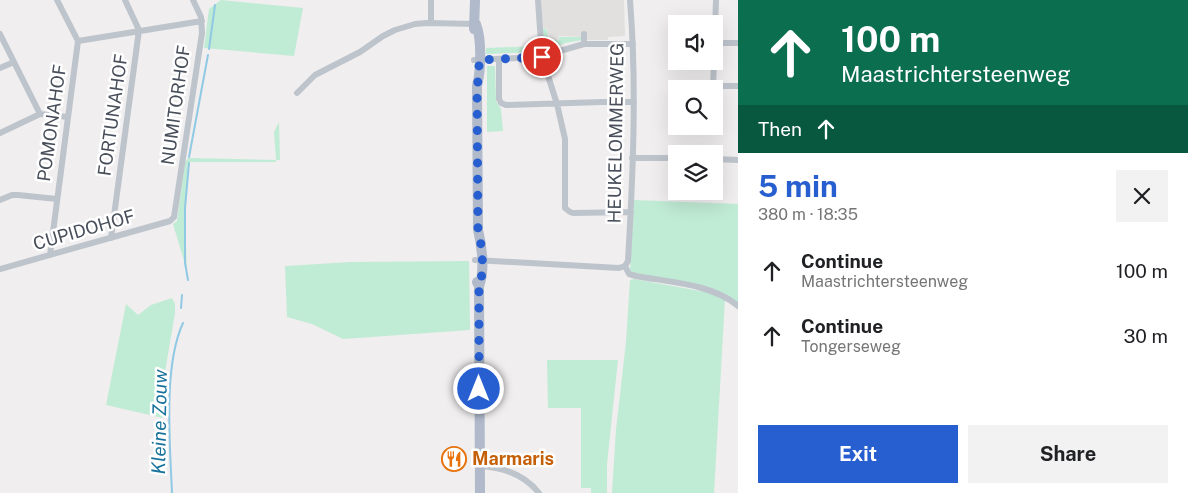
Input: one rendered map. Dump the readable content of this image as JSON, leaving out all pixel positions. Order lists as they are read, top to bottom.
{
  "streets": {
    "street": [
      "NUMITORHOF",
      "FORTUNAHOF",
      "POMONAHOF",
      "HEUKELOMMERWEG",
      "CUPIDOHOF"
    ]
  },
  "crossings": [
    ["NUMITORHOF", "CUPIDOHOF"],
    ["FORTUNAHOF", "CUPIDOHOF"],
    ["POMONAHOF", "CUPIDOHOF"]
  ],
  "water": ["Kleine Zouw"],
  "places": {
    "restaurant": ["Marmaris"]
  },
  "page": {
    "turn": ["100 m", "Maastrichtersteenweg"],
    "then": "Then",
    "heading": ["5 min", "380 m · 18:35"],
    "list": [
      {
        "name": "Continue",
        "note": "Maastrichtersteenweg",
        "value": "100 m"
      },
      {
        "name": "Continue",
        "note": "Tongerseweg",
        "value": "30 m"
      }
    ],
    "buttons": ["Exit", "Share"]
  }
}
